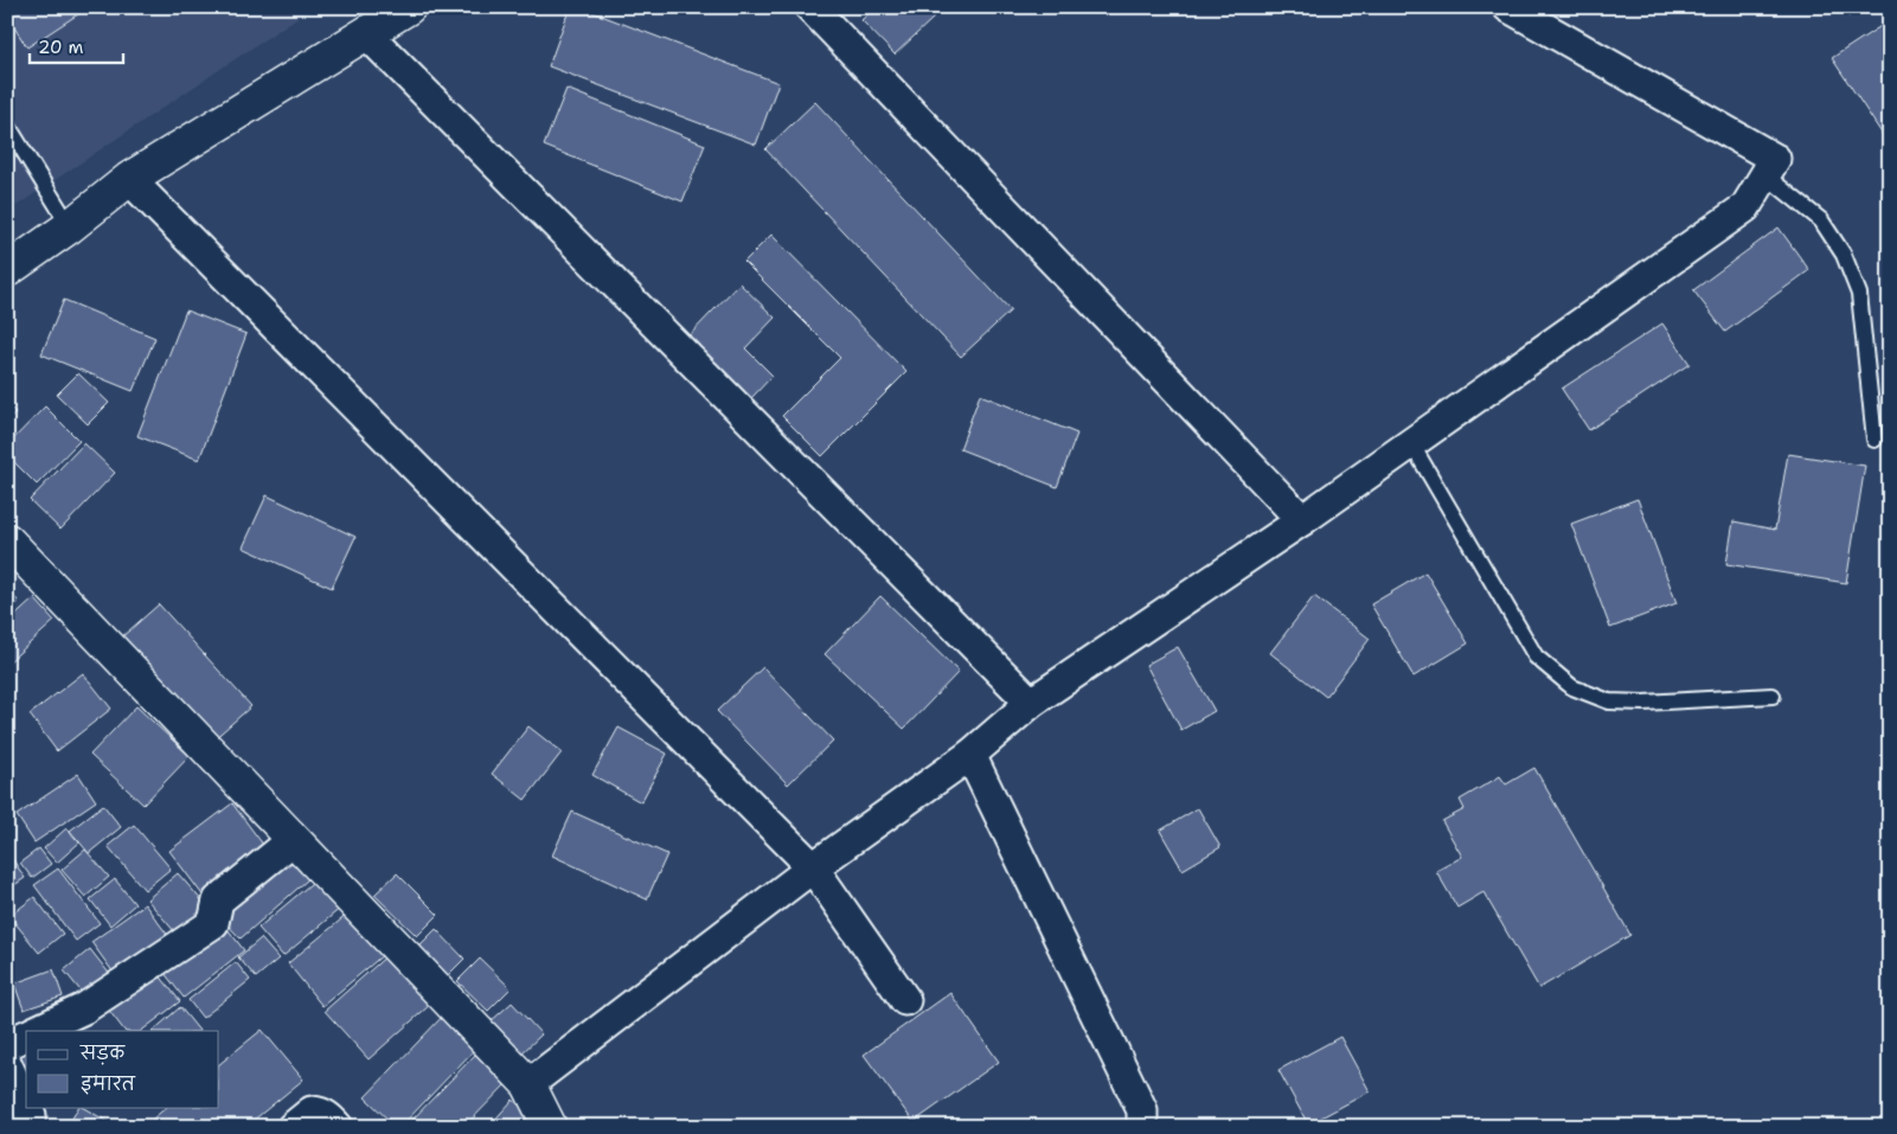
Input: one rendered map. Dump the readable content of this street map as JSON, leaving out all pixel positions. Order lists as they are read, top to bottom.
{
  "legend": ["सड़क", "इमारत"],
  "scale_bar": "20 m"
}
